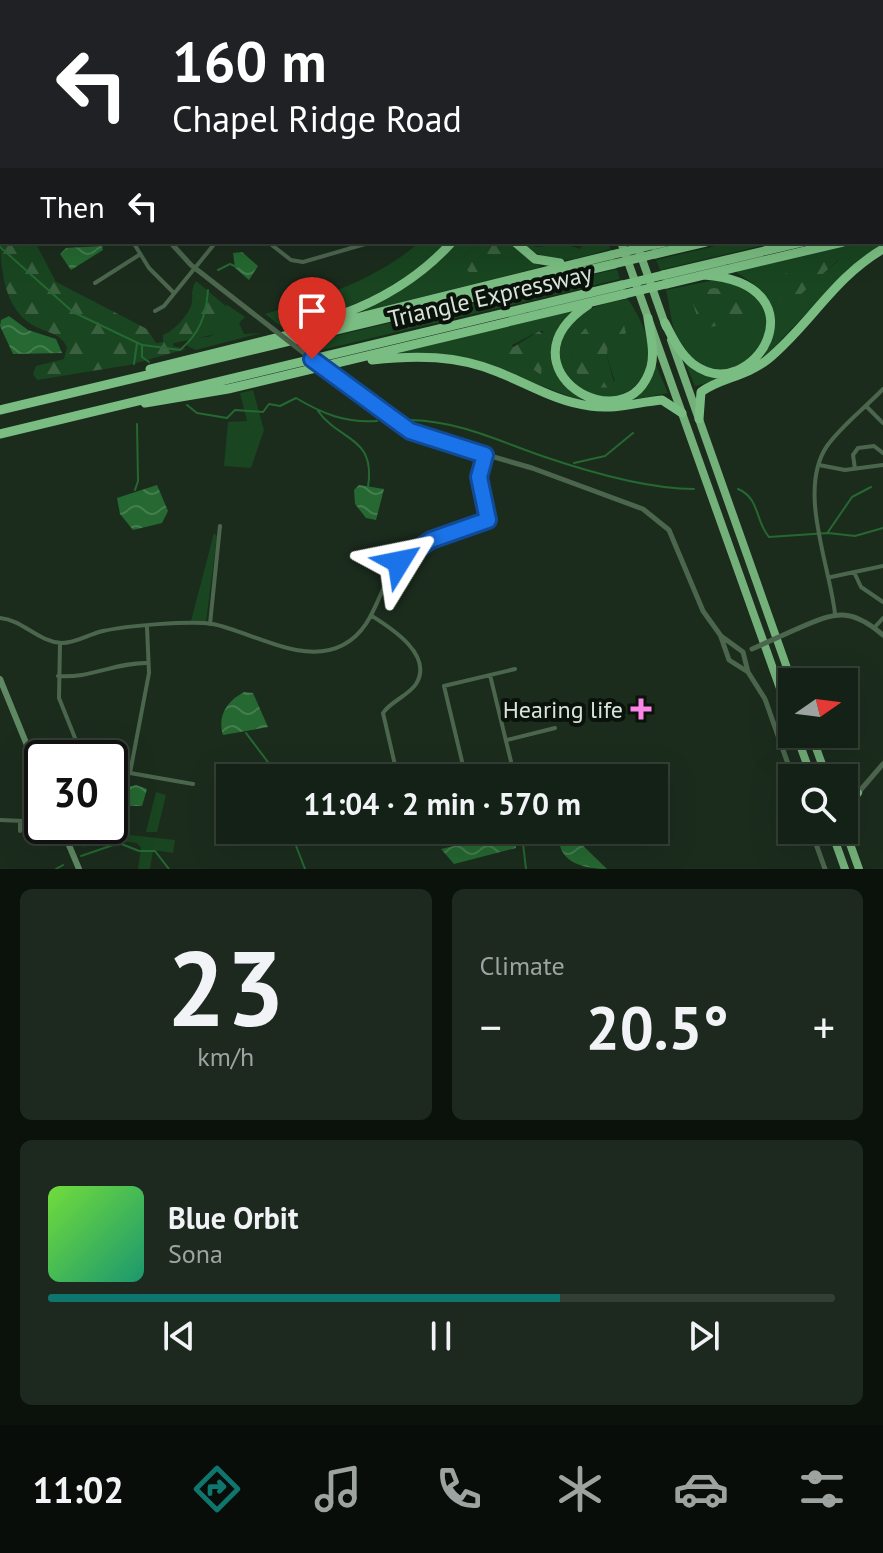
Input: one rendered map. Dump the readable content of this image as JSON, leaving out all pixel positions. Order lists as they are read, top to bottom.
{
  "streets": {
    "highway": ["Triangle Expressway"]
  },
  "places": {
    "health": ["Hearing life"]
  },
  "north": "right",
  "page": {
    "turn": ["160 m", "Chapel Ridge Road"],
    "then": "Then",
    "limit": "30",
    "trip": "11:04 · 2 min · 570 m",
    "tile": [
      ["23", "km/h"],
      "Climate"
    ],
    "heat": ["−", "20.5°", "+"],
    "song": ["Blue Orbit", "Sona"],
    "tabs": "11:02"
  }
}
